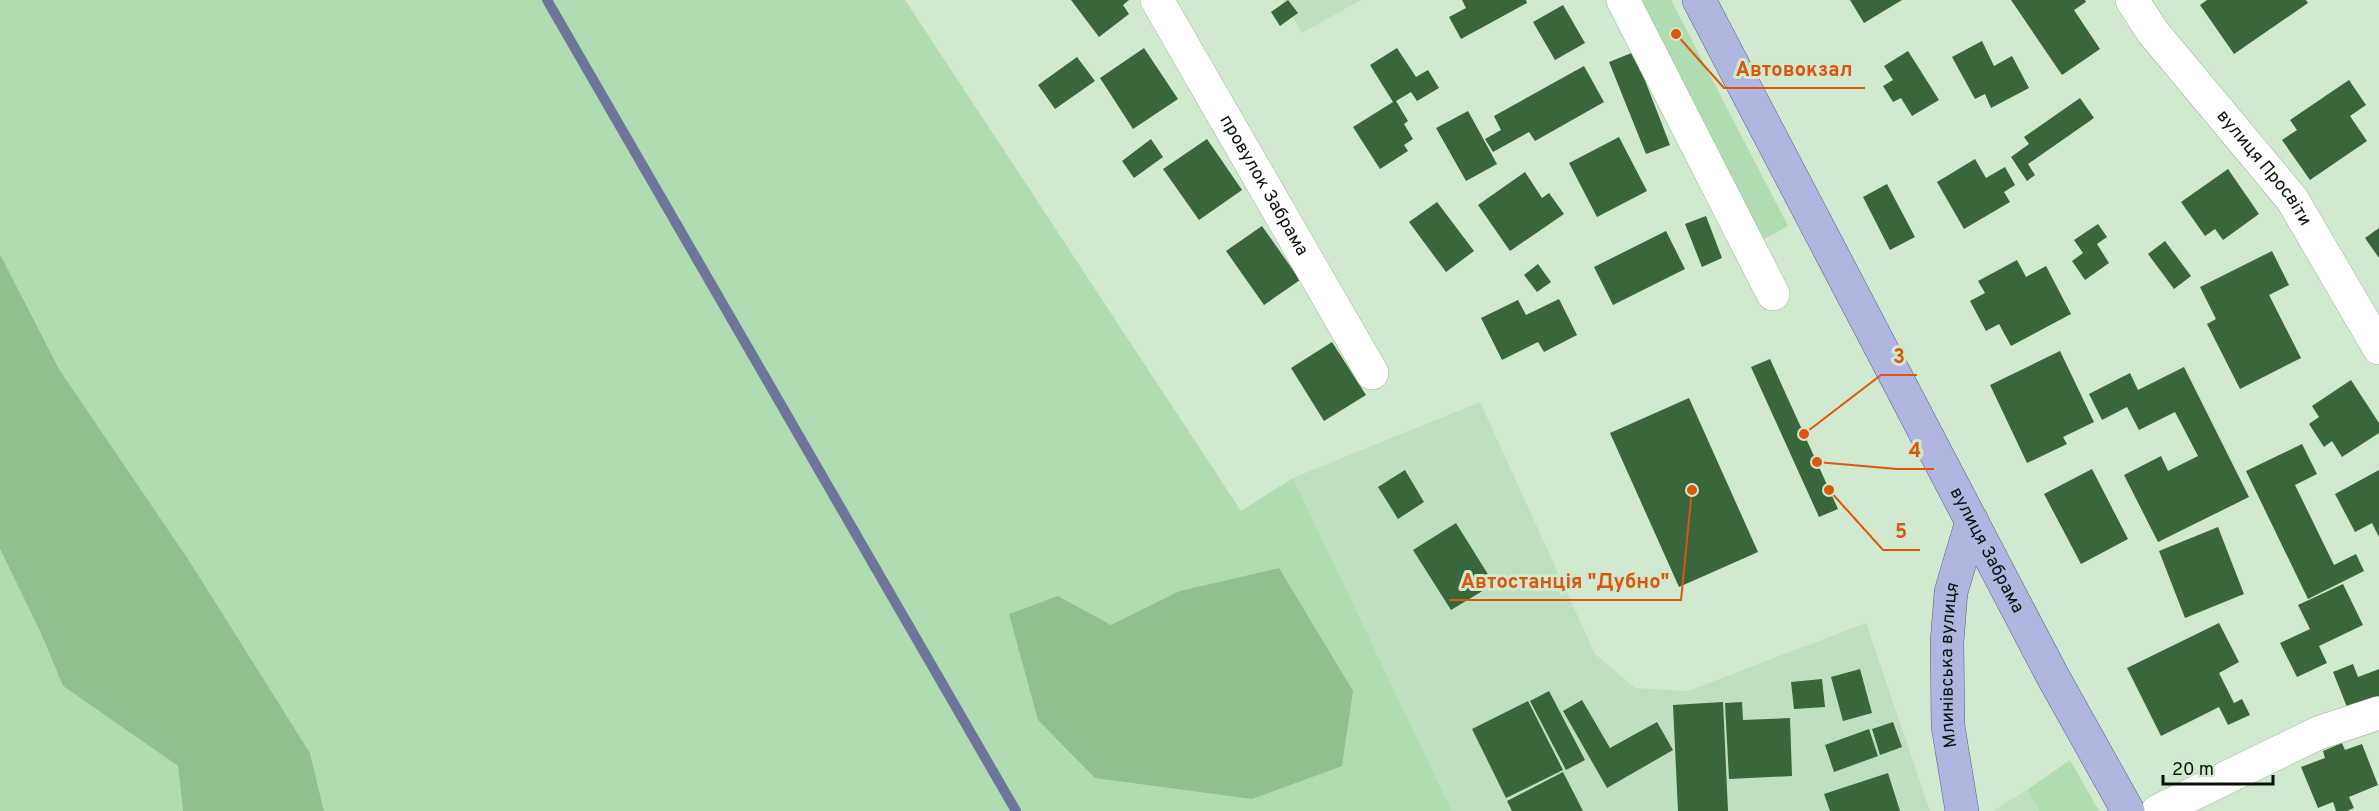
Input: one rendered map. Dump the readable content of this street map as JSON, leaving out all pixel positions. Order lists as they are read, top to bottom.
{
  "streets": {
    "main road": ["вулиця Забрама", "Млинівська вулиця"],
    "street": ["вулиця Просвіти", "провулок Забрама"]
  },
  "crossings": [
    ["вулиця Забрама", "Млинівська вулиця"]
  ],
  "places": [
    "Автовокзал",
    "3",
    "4",
    "Автостанція \"Дубно\"",
    "5"
  ],
  "scale_bar": "20 m"
}
